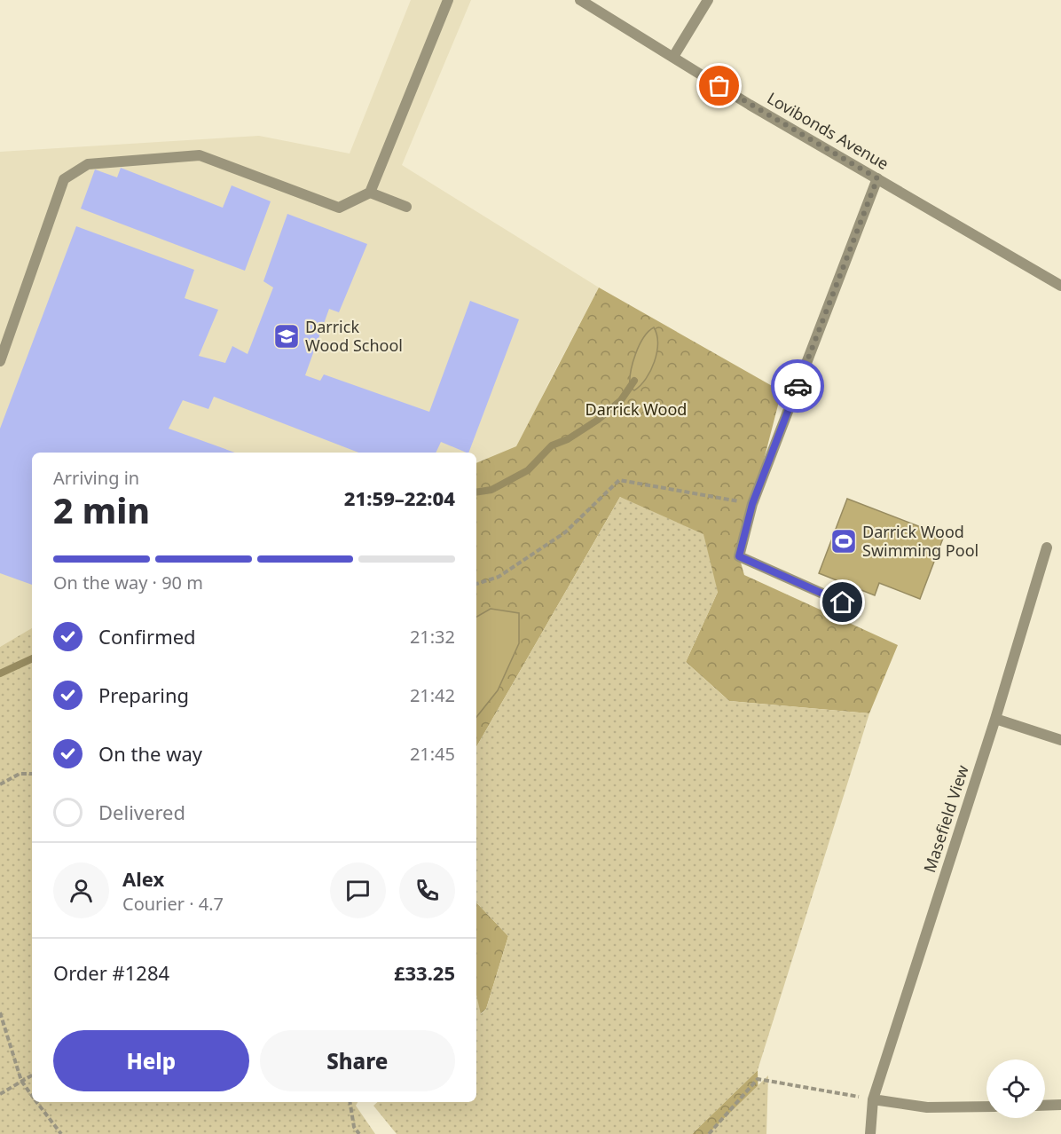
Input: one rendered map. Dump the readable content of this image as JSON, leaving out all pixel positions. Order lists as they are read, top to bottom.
{
  "streets": {
    "street": ["Lovibonds Avenue", "Masefield View"]
  },
  "parks": ["Darrick Wood"],
  "places": {
    "school or university": ["Darrick Wood School"],
    "sports": ["Darrick Wood Swimming Pool"]
  },
  "page": {
    "heading": ["2 min", "Arriving in", "21:59–22:04"],
    "panel": [
      "Alex",
      "Courier · 4.7",
      "Order #1284",
      "£33.25"
    ],
    "bar": "On the way · 90 m",
    "list": [
      ["Confirmed", "21:32"],
      ["Preparing", "21:42"],
      ["On the way", "21:45"],
      "Delivered"
    ],
    "buttons": ["Help", "Share"]
  }
}
